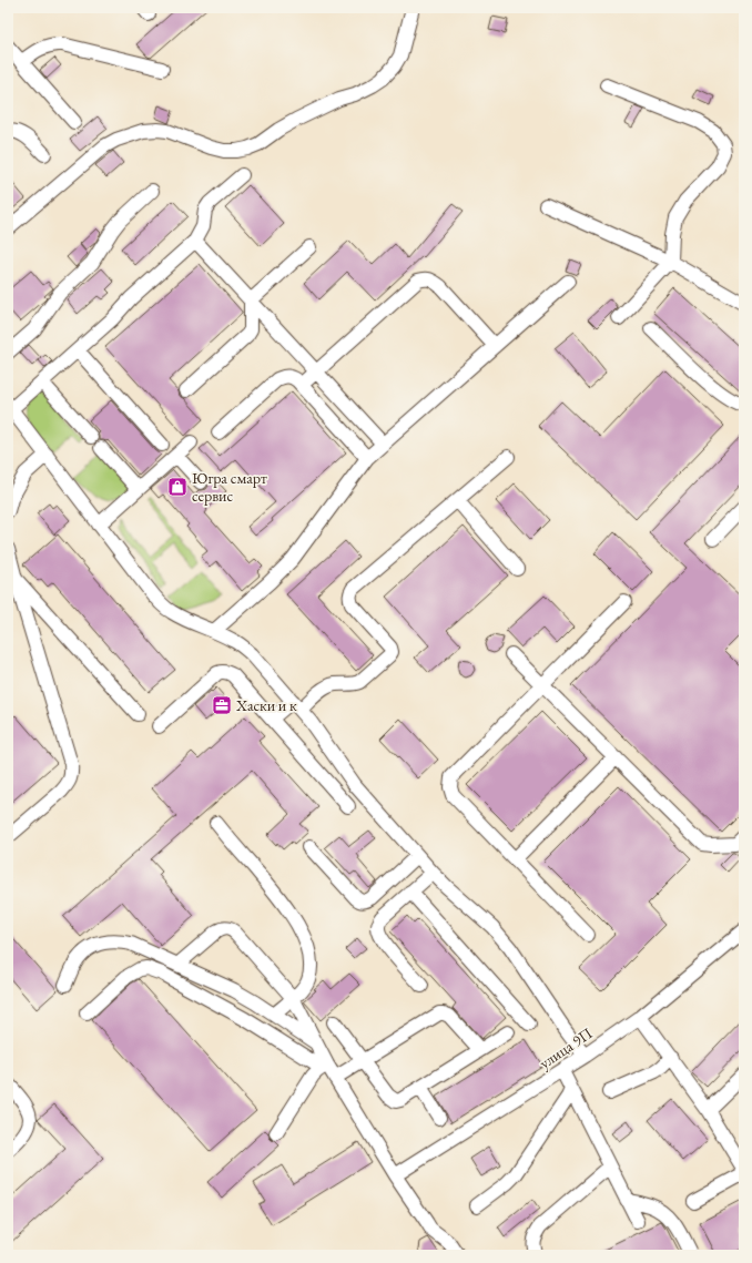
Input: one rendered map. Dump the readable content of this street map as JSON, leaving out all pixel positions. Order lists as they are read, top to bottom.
{
  "streets": {
    "street": ["улица 9П"]
  },
  "places": {
    "shop": ["Югра смарт сервис"],
    "office": ["Хаски и к"]
  }
}
